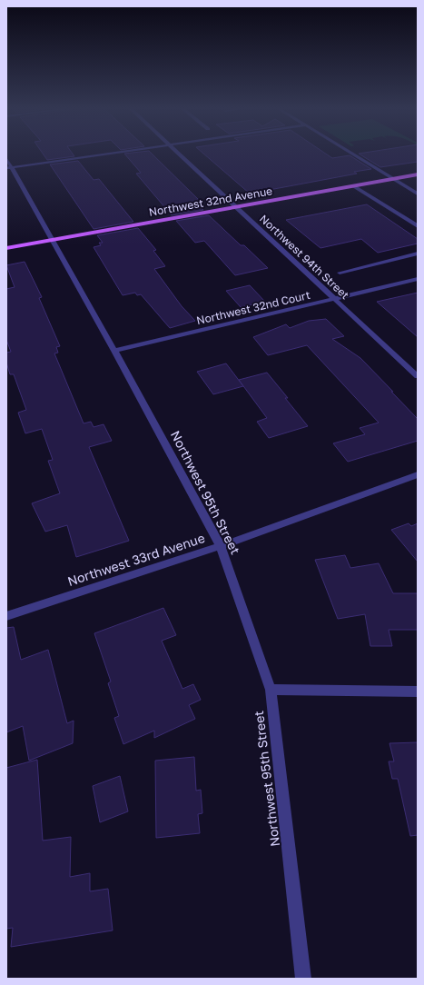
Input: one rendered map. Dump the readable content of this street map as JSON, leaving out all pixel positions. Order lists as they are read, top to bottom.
{
  "streets": {
    "main road": ["Northwest 32nd Avenue"],
    "street": [
      "Northwest 94th Street",
      "Northwest 32nd Court",
      "Northwest 95th Street",
      "Northwest 33rd Avenue"
    ]
  },
  "crossings": [
    ["Northwest 32nd Avenue", "Northwest 94th Street"],
    ["Northwest 32nd Avenue", "Northwest 95th Street"],
    ["Northwest 94th Street", "Northwest 32nd Court"],
    ["Northwest 32nd Court", "Northwest 95th Street"],
    ["Northwest 95th Street", "Northwest 33rd Avenue"]
  ]
}
